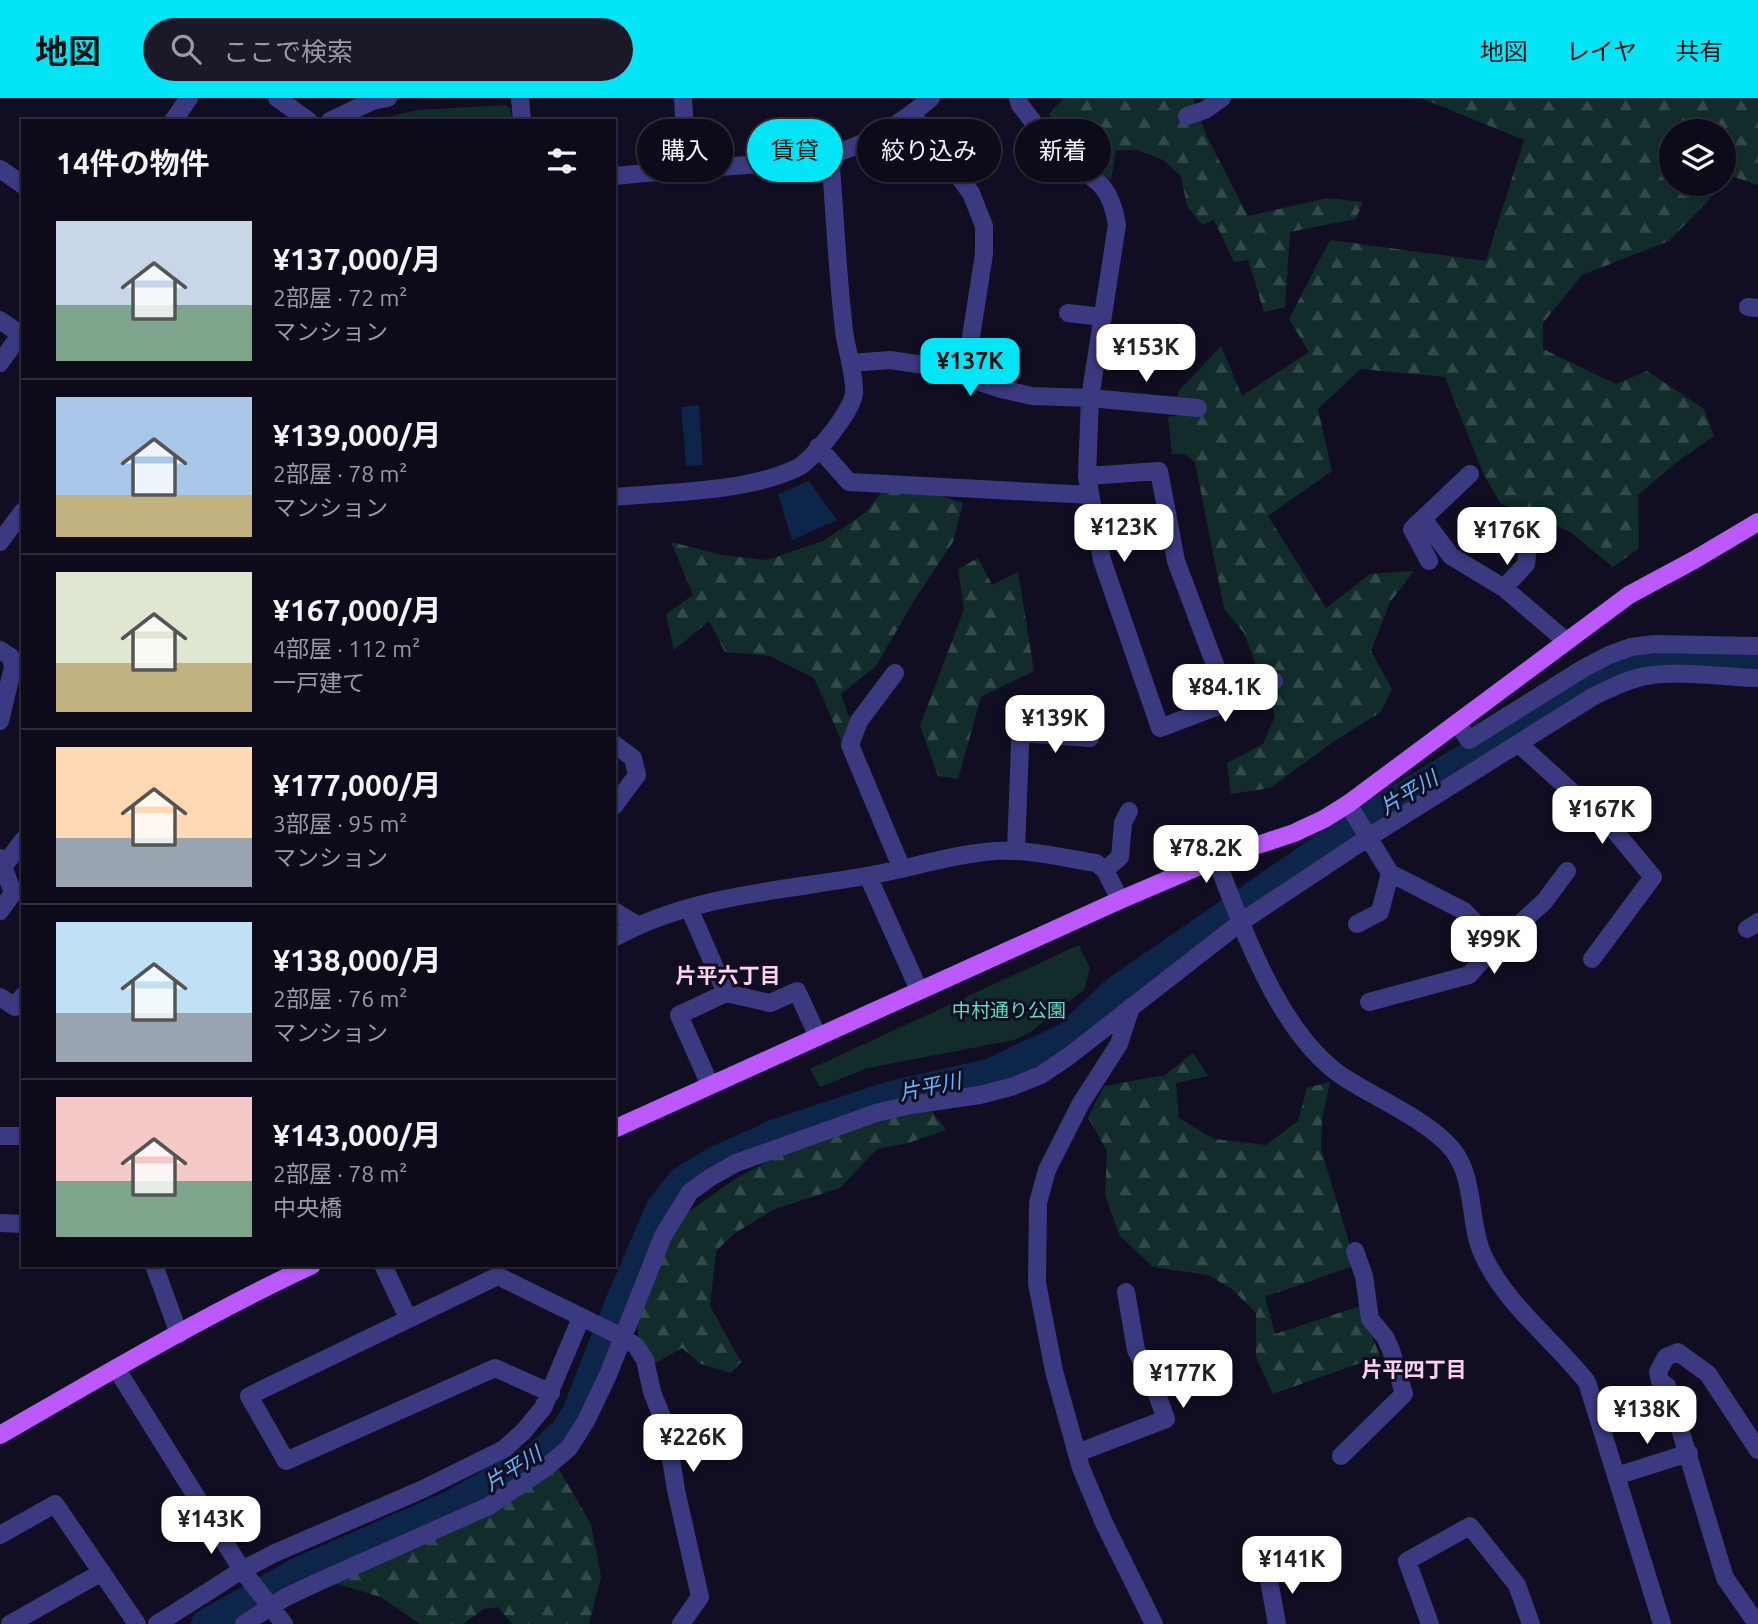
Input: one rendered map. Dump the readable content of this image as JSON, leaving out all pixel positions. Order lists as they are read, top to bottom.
{
  "districts": ["片平六丁目", "片平四丁目"],
  "water": ["片平川"],
  "parks": ["中村通り公園"],
  "page": {
    "header": "地図",
    "search": "ここで検索",
    "nav": ["地図", "レイヤ", "共有"],
    "chip": [
      "購入",
      "賃貸",
      "絞り込み",
      "新着"
    ],
    "heading": "14件の物件",
    "list": [
      {
        "name": "¥137,000/月",
        "note": "2部屋 · 72 m² · マンション"
      },
      {
        "name": "¥139,000/月",
        "note": "2部屋 · 78 m² · マンション"
      },
      {
        "name": "¥167,000/月",
        "note": "4部屋 · 112 m² · 一戸建て"
      },
      {
        "name": "¥177,000/月",
        "note": "3部屋 · 95 m² · マンション"
      },
      {
        "name": "¥138,000/月",
        "note": "2部屋 · 76 m² · マンション"
      },
      {
        "name": "¥143,000/月",
        "note": "2部屋 · 78 m² · 中央橋"
      }
    ],
    "price": [
      "¥153K",
      "¥137K",
      "¥123K",
      "¥176K",
      "¥84.1K",
      "¥139K",
      "¥167K",
      "¥78.2K",
      "¥99K",
      "¥177K",
      "¥138K",
      "¥226K",
      "¥143K",
      "¥141K"
    ]
  }
}
